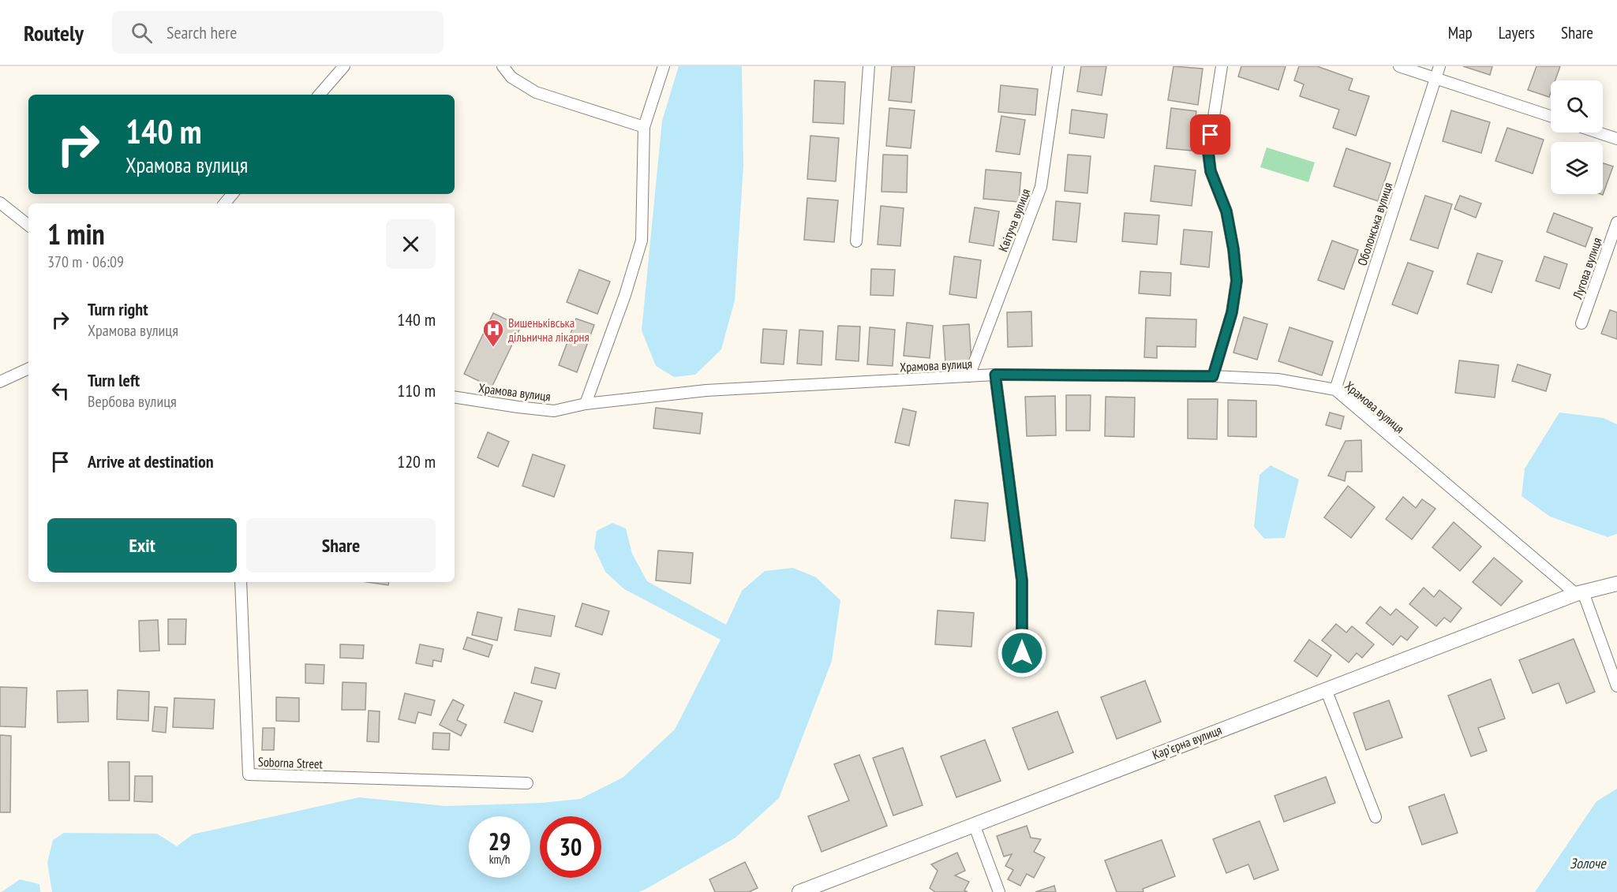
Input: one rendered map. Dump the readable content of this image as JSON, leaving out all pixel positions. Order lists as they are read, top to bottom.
{
  "streets": {
    "street": [
      "Квітуча вулиця",
      "Оболонська вулиця",
      "Лугова вулиця",
      "Храмова вулиця",
      "Карʼєрна вулиця",
      "Soborna Street"
    ]
  },
  "crossings": [
    ["Квітуча вулиця", "Храмова вулиця"],
    ["Оболонська вулиця", "Храмова вулиця"],
    ["Храмова вулиця", "Карʼєрна вулиця"]
  ],
  "water": ["Золоче"],
  "places": {
    "hospital": ["Вишеньківська дільнична лікарня"]
  },
  "page": {
    "header": "Routely",
    "search": "Search here",
    "nav": ["Map", "Layers", "Share"],
    "turn": ["140 m", "Храмова вулиця"],
    "heading": ["1 min", "370 m · 06:09"],
    "list": [
      {
        "name": "Turn right",
        "note": "Храмова вулиця",
        "value": "140 m"
      },
      {
        "name": "Turn left",
        "note": "Вербова вулиця",
        "value": "110 m"
      },
      {
        "name": "Arrive at destination",
        "value": "120 m"
      }
    ],
    "buttons": ["Exit", "Share"],
    "speed": "29 km/h",
    "limit": "30"
  }
}
